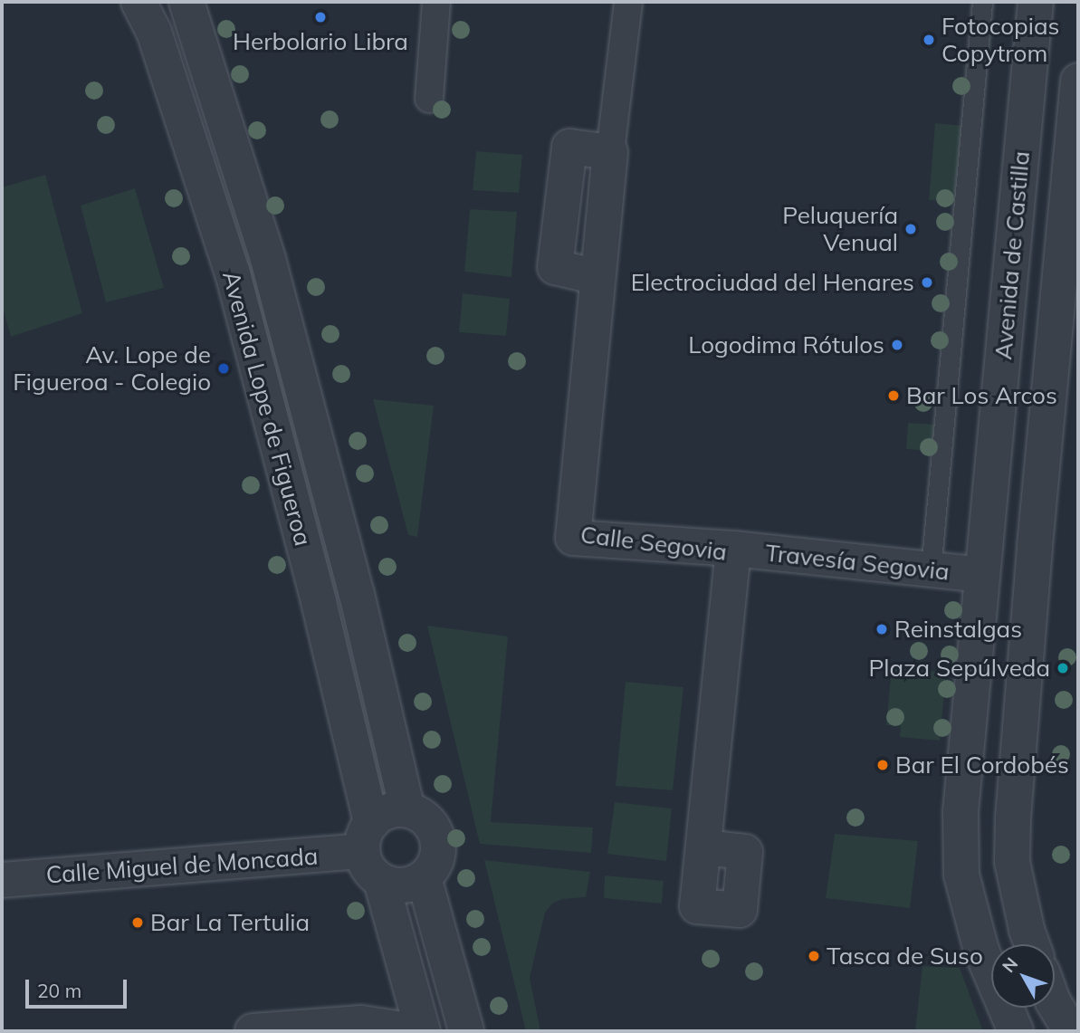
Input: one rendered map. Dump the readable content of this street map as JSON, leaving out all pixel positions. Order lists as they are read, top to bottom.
{
  "streets": {
    "street": [
      "Avenida de Castilla",
      "Avenida Lope de Figueroa",
      "Calle Segovia",
      "Travesía Segovia",
      "Calle Miguel de Moncada"
    ]
  },
  "crossings": [
    ["Avenida de Castilla", "Travesía Segovia"],
    ["Avenida Lope de Figueroa", "Calle Miguel de Moncada"],
    ["Calle Segovia", "Travesía Segovia"]
  ],
  "places": [
    "Herbolario Libra",
    "Fotocopias Copytrom",
    "Peluquería Venual",
    "Electrociudad del Henares",
    "Logodima Rótulos",
    "Av. Lope de Figueroa - Colegio",
    "Bar Los Arcos",
    "Reinstalgas",
    "Plaza Sepúlveda",
    "Bar El Cordobés",
    "Bar La Tertulia",
    "Tasca de Suso"
  ],
  "scale_bar": "20 m",
  "north": "top left"
}
